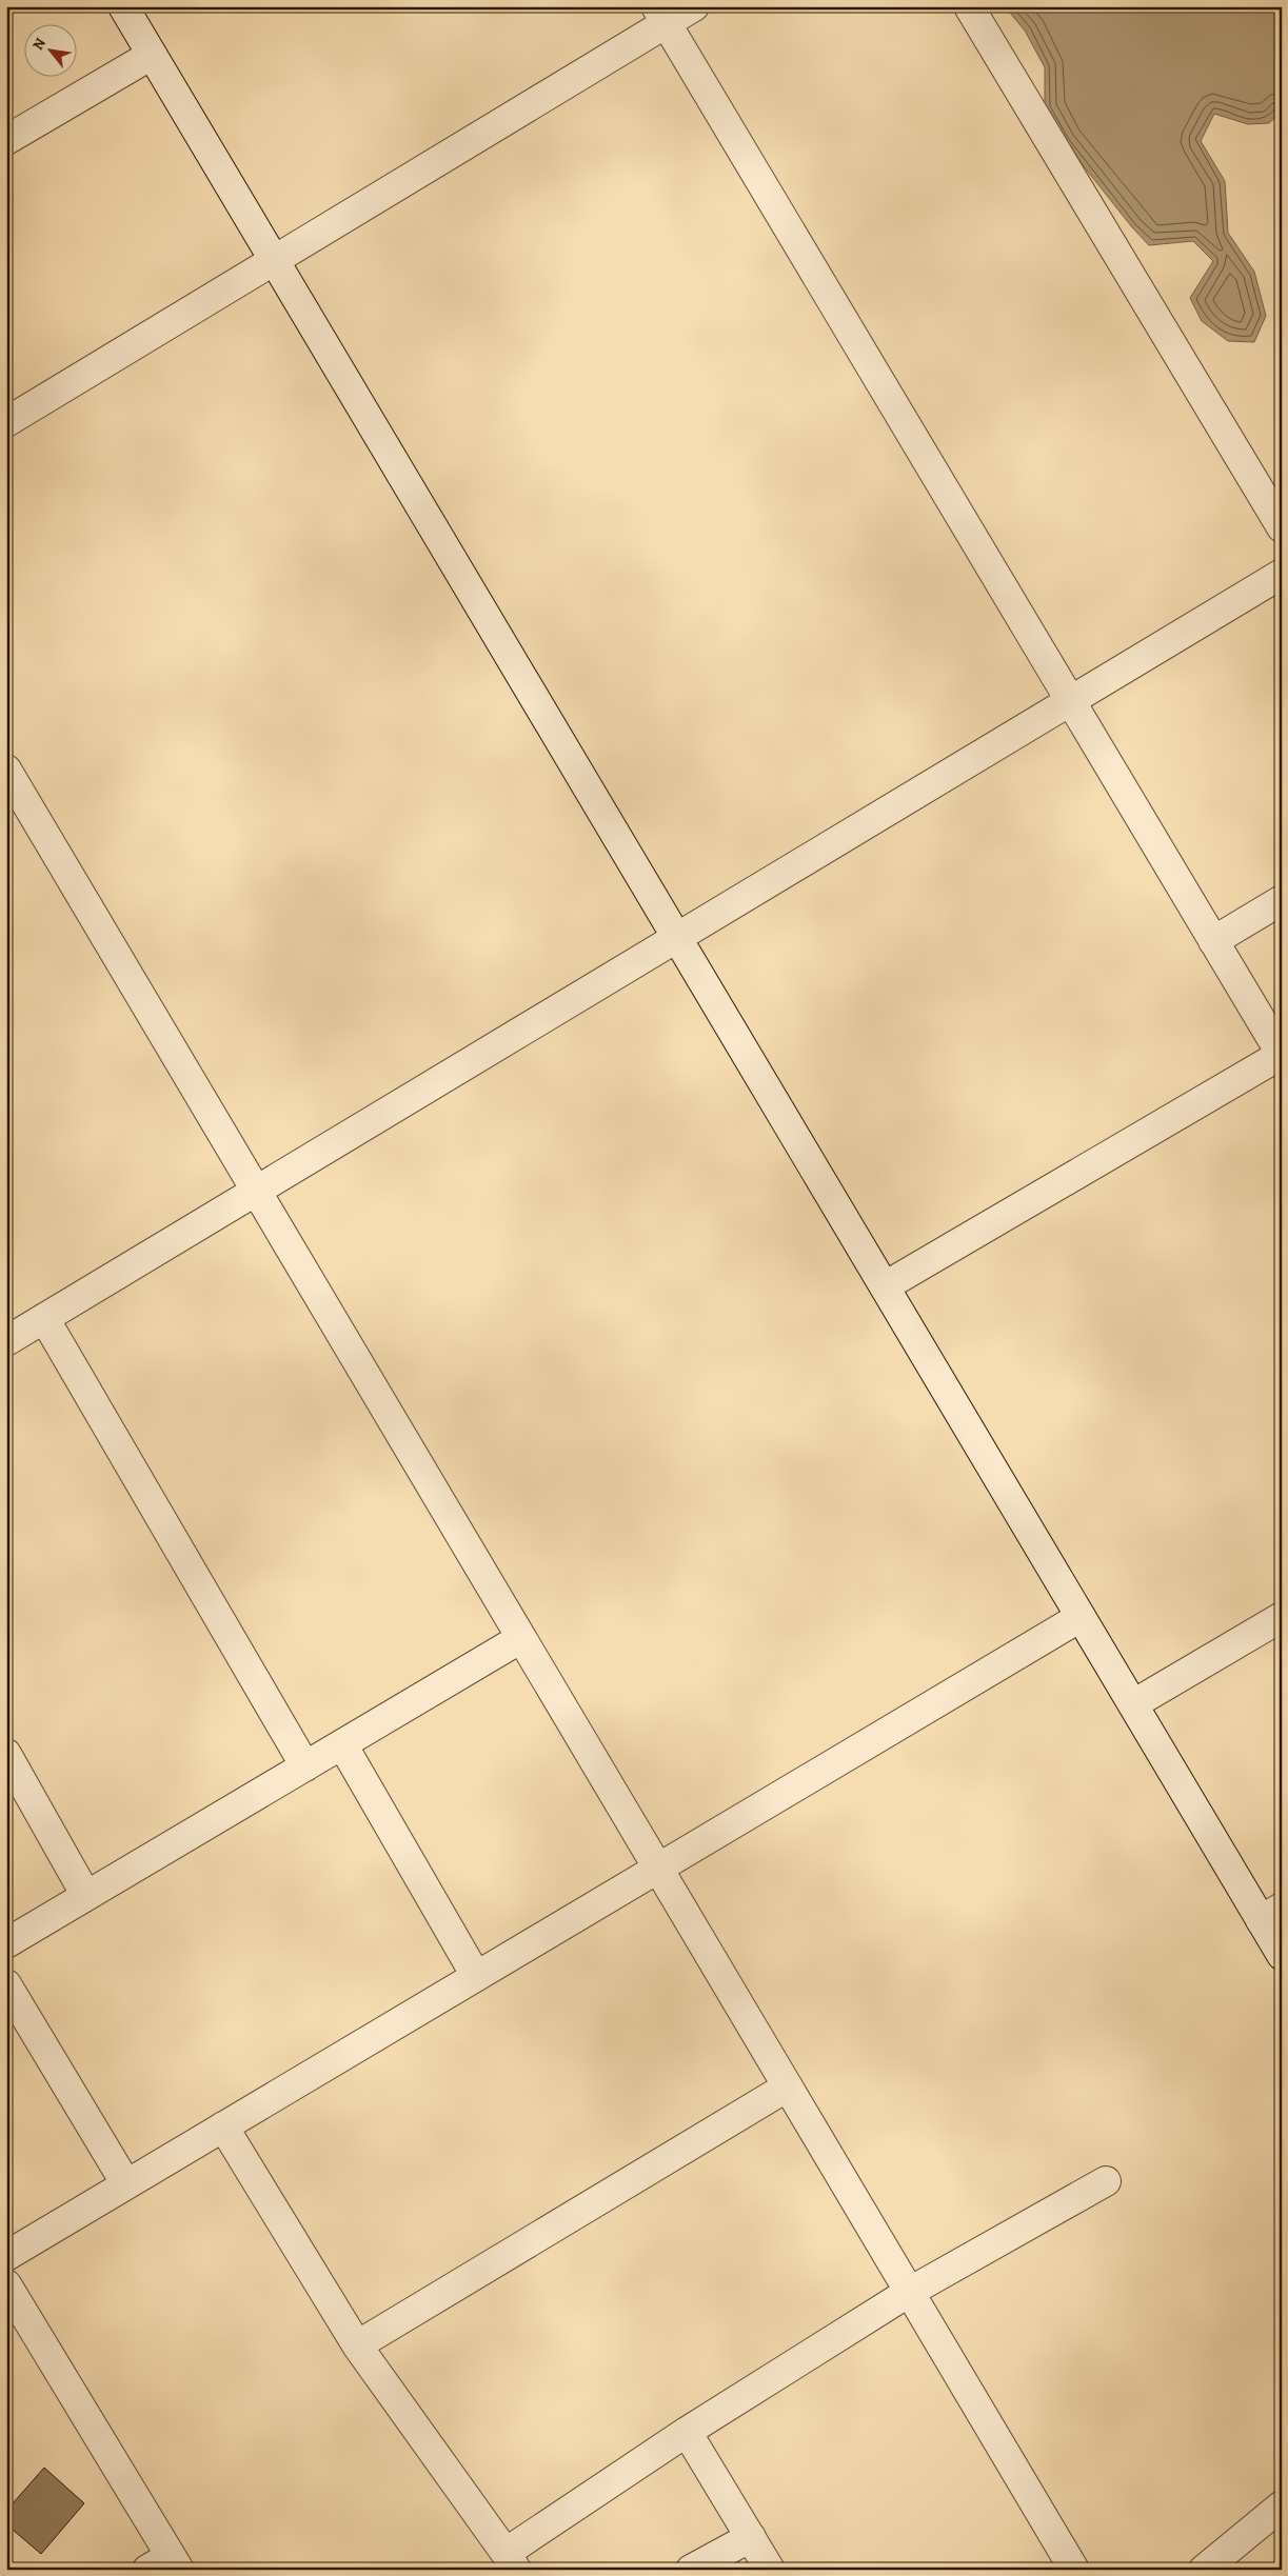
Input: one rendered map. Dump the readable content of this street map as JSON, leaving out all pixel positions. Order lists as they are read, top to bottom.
{
  "north": "top left"
}
